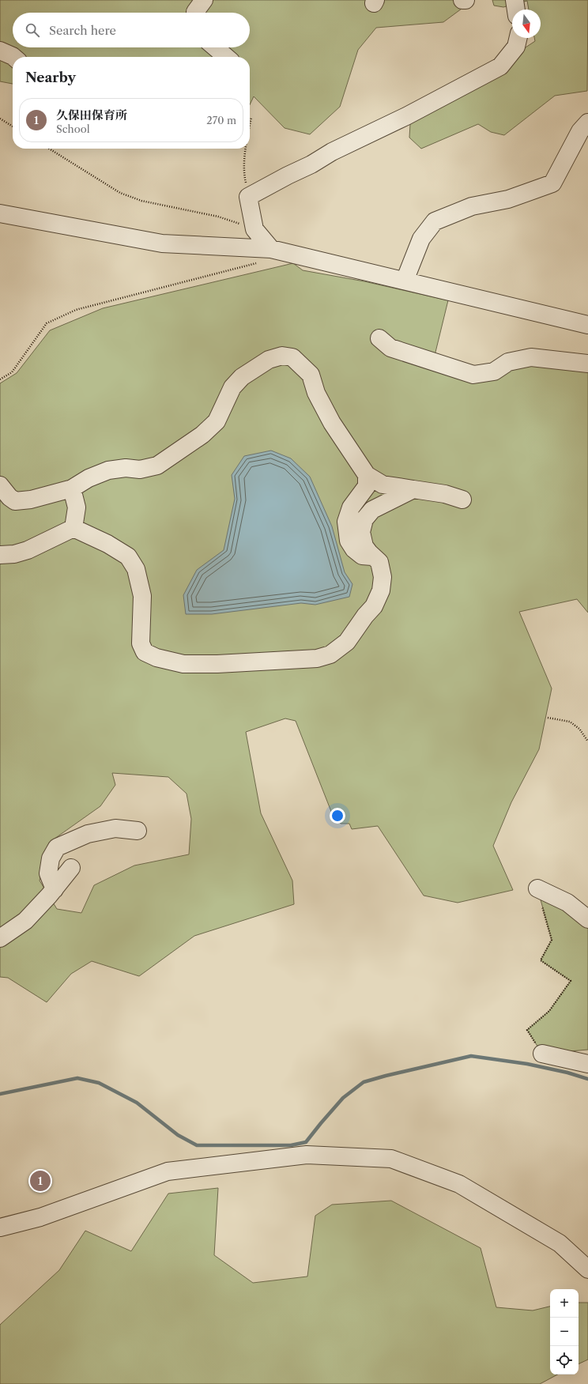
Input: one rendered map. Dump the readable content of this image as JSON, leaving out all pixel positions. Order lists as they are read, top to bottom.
{
  "north": "bottom",
  "page": {
    "search": "Search here",
    "heading": "Nearby",
    "list": [
      {
        "mark": "1",
        "name": "久保田保育所",
        "note": "School",
        "value": "270 m"
      }
    ],
    "pins": "1",
    "map_buttons": ["+", "−"]
  }
}
